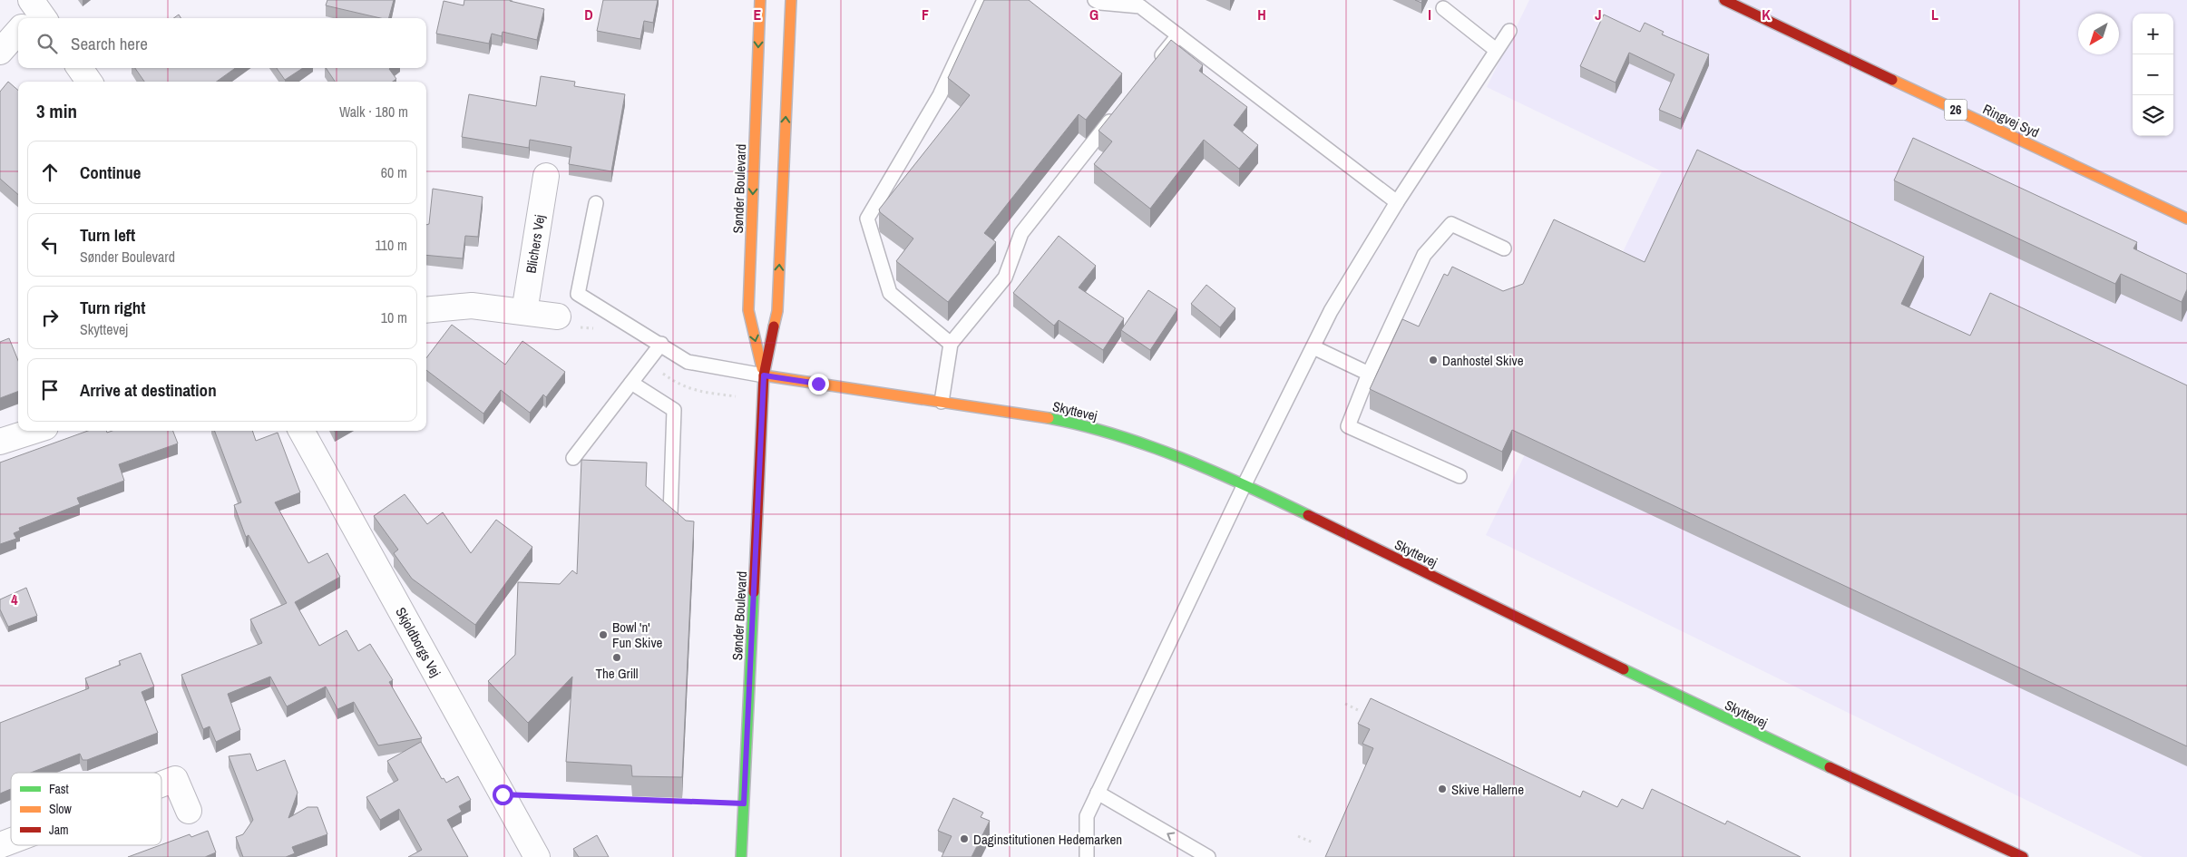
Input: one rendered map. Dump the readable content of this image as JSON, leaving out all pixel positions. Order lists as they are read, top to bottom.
{
  "streets": {
    "street": [
      "26",
      "Ringvej Syd",
      "Sønder Boulevard",
      "Blichers Vej",
      "Skyttevej",
      "Skjoldborgs Vej"
    ]
  },
  "crossings": [
    ["Sønder Boulevard", "Skyttevej"]
  ],
  "places": [
    "Danhostel Skive",
    "Bowl 'n' Fun Skive",
    "The Grill",
    "Skive Hallerne",
    "Daginstitutionen Hedemarken"
  ],
  "legend": ["Fast", "Slow", "Jam"],
  "north": "bottom left",
  "page": {
    "map_buttons": ["+", "−"],
    "search": "Search here",
    "heading": ["3 min", "Walk · 180 m"],
    "list": [
      ["Continue", "60 m"],
      ["Turn left", "Sønder Boulevard", "110 m"],
      ["Turn right", "Skyttevej", "10 m"],
      "Arrive at destination"
    ]
  },
  "grid": {
    "columns": [
      "D",
      "E",
      "F",
      "G",
      "H",
      "I",
      "J",
      "K",
      "L"
    ],
    "rows": ["4"]
  }
}
